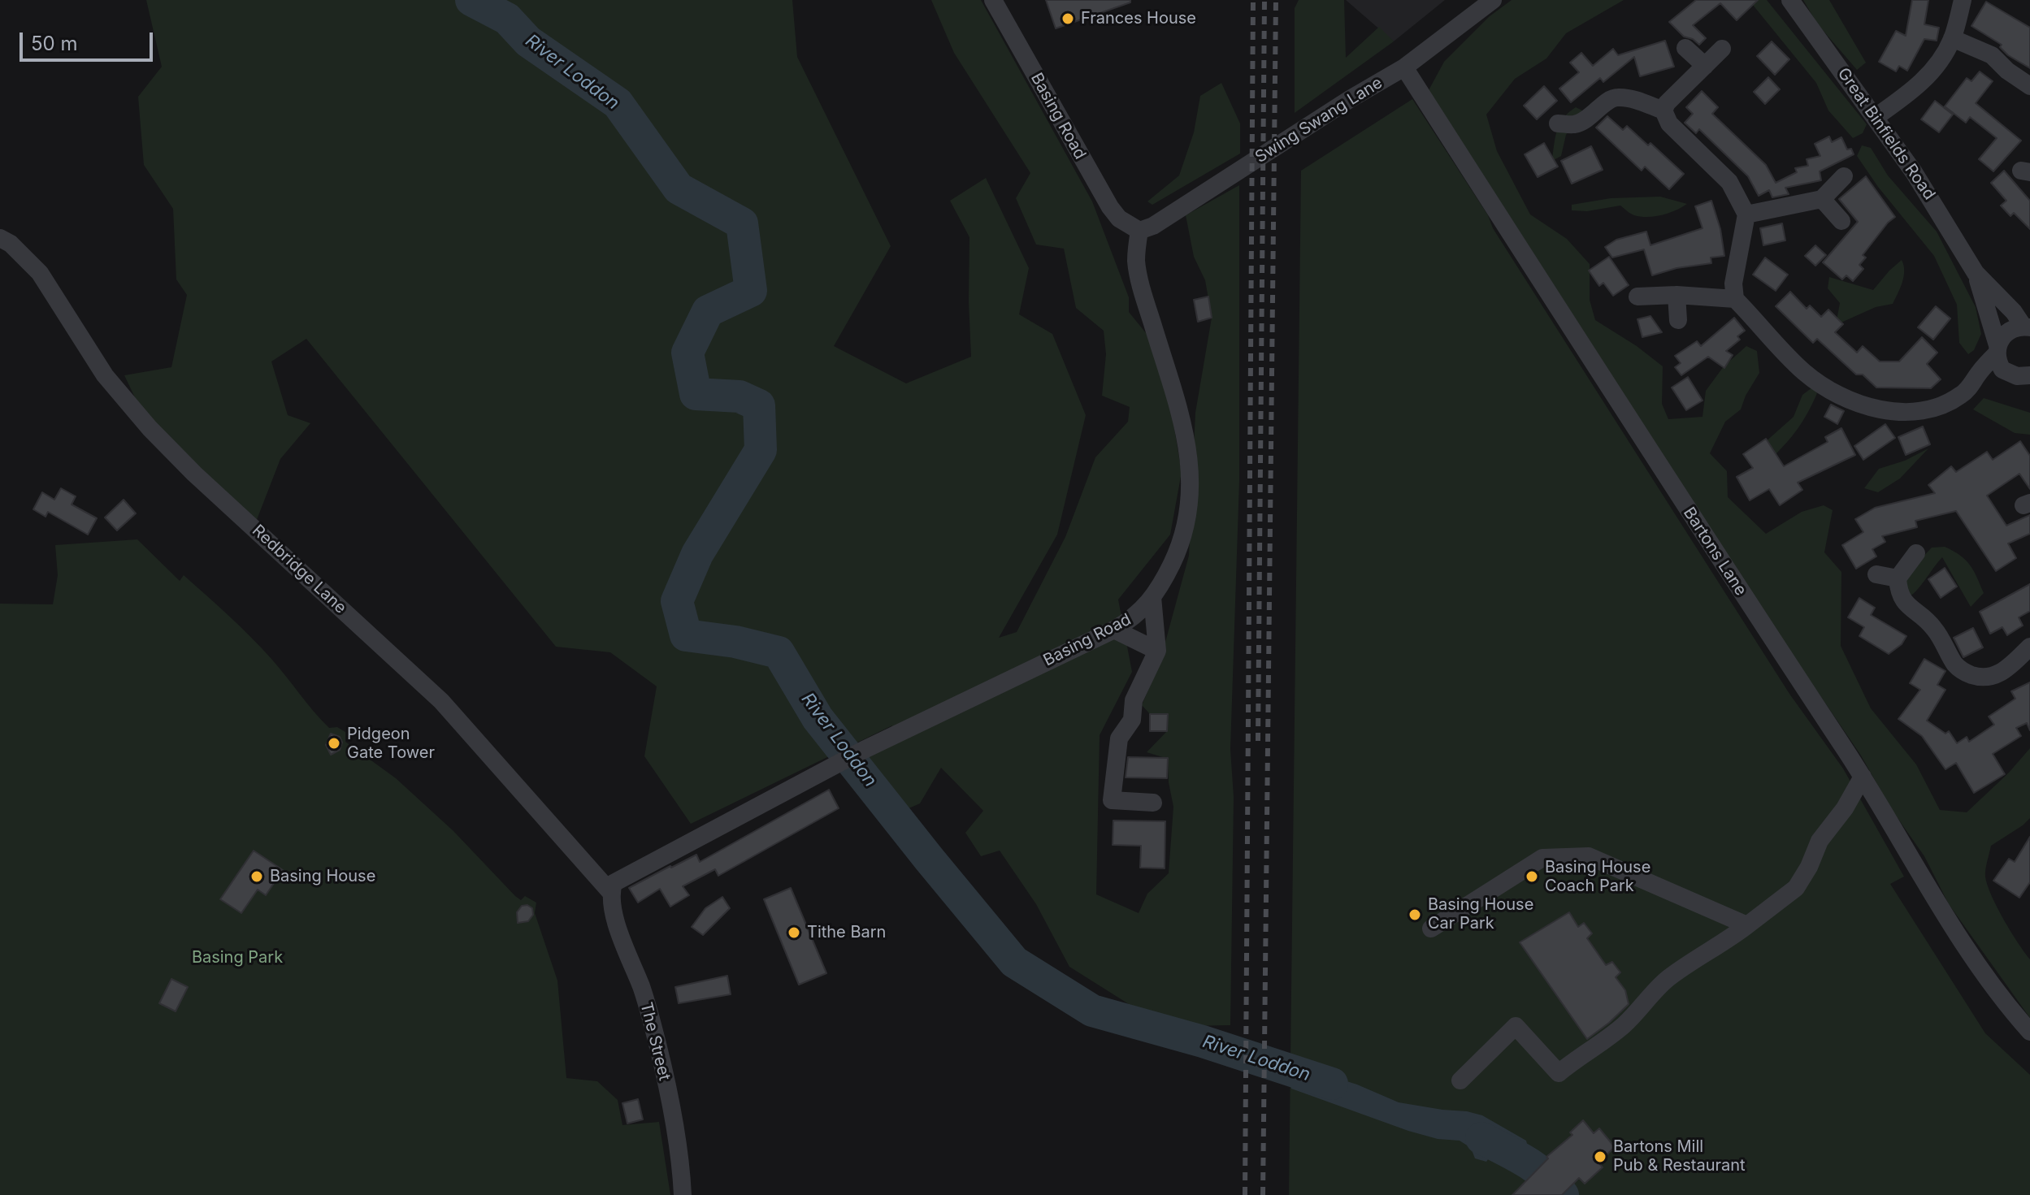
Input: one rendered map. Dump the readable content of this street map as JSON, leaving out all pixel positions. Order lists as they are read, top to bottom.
{
  "streets": {
    "street": [
      "Basing Road",
      "Swing Swang Lane",
      "Great Binfields Road",
      "Bartons Lane",
      "Redbridge Lane",
      "The Street"
    ]
  },
  "crossings": [
    ["Basing Road", "Swing Swang Lane"],
    ["Basing Road", "Redbridge Lane"],
    ["Basing Road", "The Street"],
    ["Swing Swang Lane", "Bartons Lane"],
    ["Redbridge Lane", "The Street"]
  ],
  "water": ["River Loddon"],
  "parks": ["Basing Park"],
  "places": [
    "Frances House",
    "Pidgeon Gate Tower",
    "Basing House",
    "Basing House Coach Park",
    "Basing House Car Park",
    "Tithe Barn",
    "Bartons Mill Pub & Restaurant"
  ],
  "scale_bar": "50 m"
}
